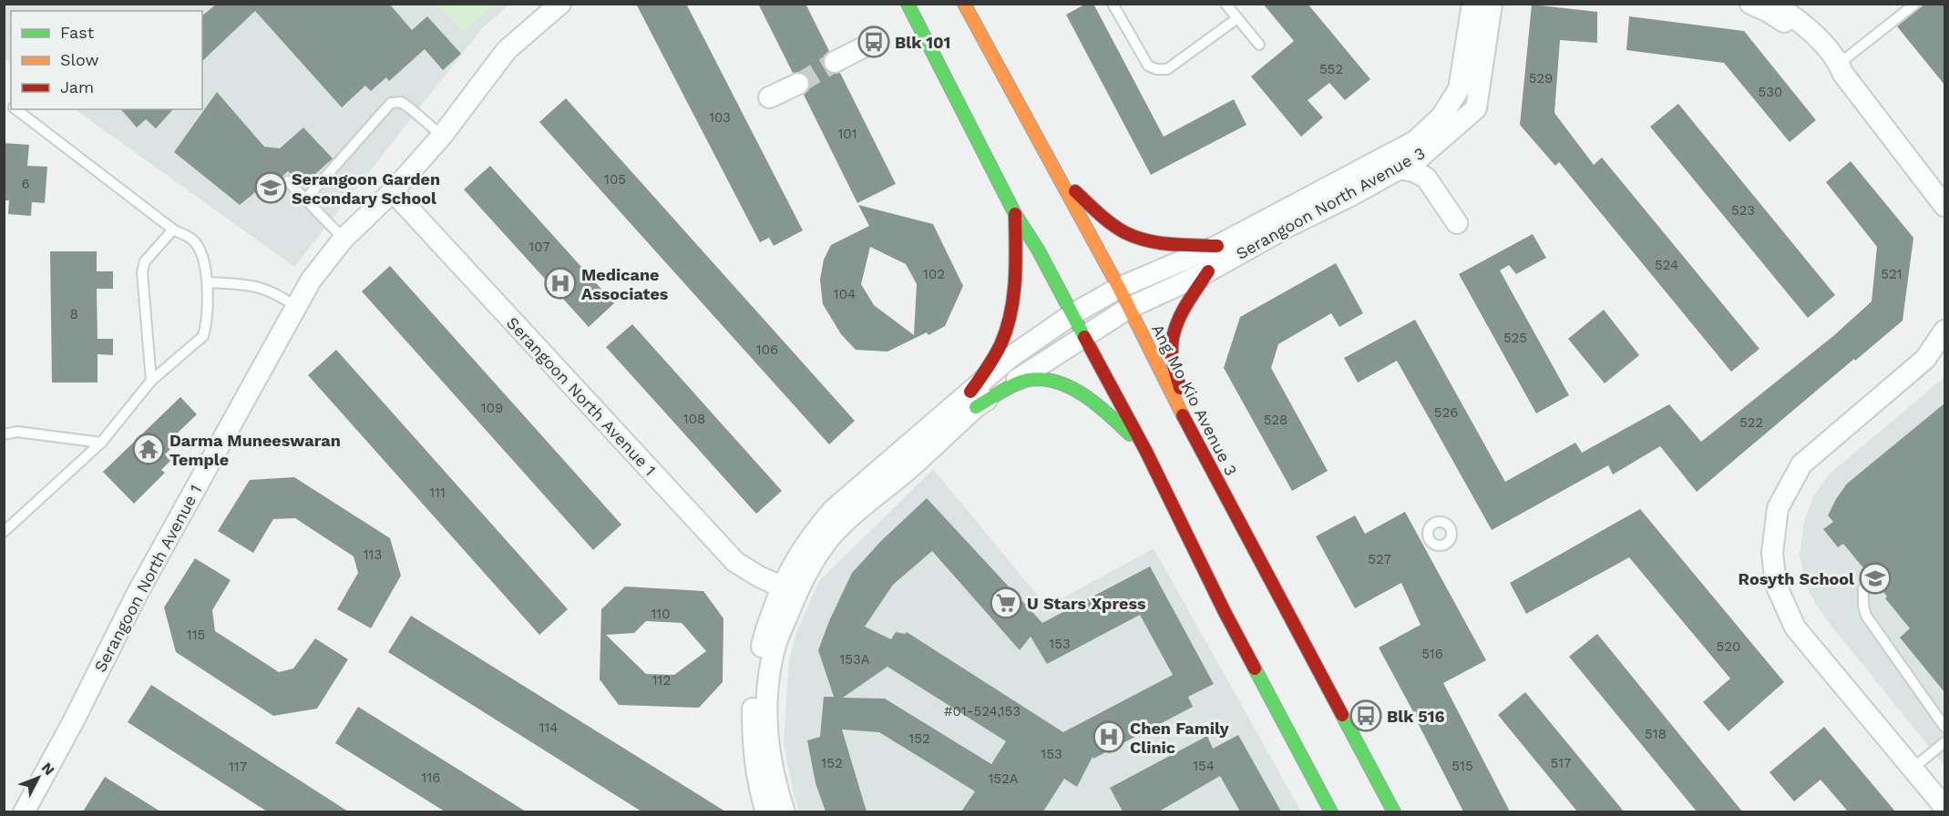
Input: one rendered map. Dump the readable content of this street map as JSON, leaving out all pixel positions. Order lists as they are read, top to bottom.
{
  "streets": {
    "highway": ["Ang Mo Kio Avenue 3"],
    "street": ["Serangoon North Avenue 3", "Serangoon North Avenue 1"]
  },
  "crossings": [
    ["Serangoon North Avenue 3", "Ang Mo Kio Avenue 3"]
  ],
  "places": {
    "bus stop": ["Blk 101", "Blk 516"],
    "school or university": ["Serangoon Garden Secondary School", "Rosyth School"],
    "hospital": ["Medicane Associates", "Chen Family Clinic"],
    "temple": ["Darma Muneeswaran Temple"],
    "supermarket": ["U Stars Xpress"]
  },
  "house_numbers": [
    "552",
    "529",
    "530",
    "103",
    "101",
    "105",
    "6",
    "523",
    "107",
    "524",
    "102",
    "521",
    "104",
    "8",
    "525",
    "106",
    "109",
    "526",
    "108",
    "528",
    "522",
    "111",
    "113",
    "527",
    "110",
    "115",
    "153",
    "520",
    "516",
    "153A",
    "112",
    "#01-524,153",
    "114",
    "518",
    "152",
    "153",
    "152",
    "517",
    "154",
    "515",
    "117",
    "116",
    "152A"
  ],
  "legend": ["Fast", "Slow", "Jam"],
  "north": "top right"
}
